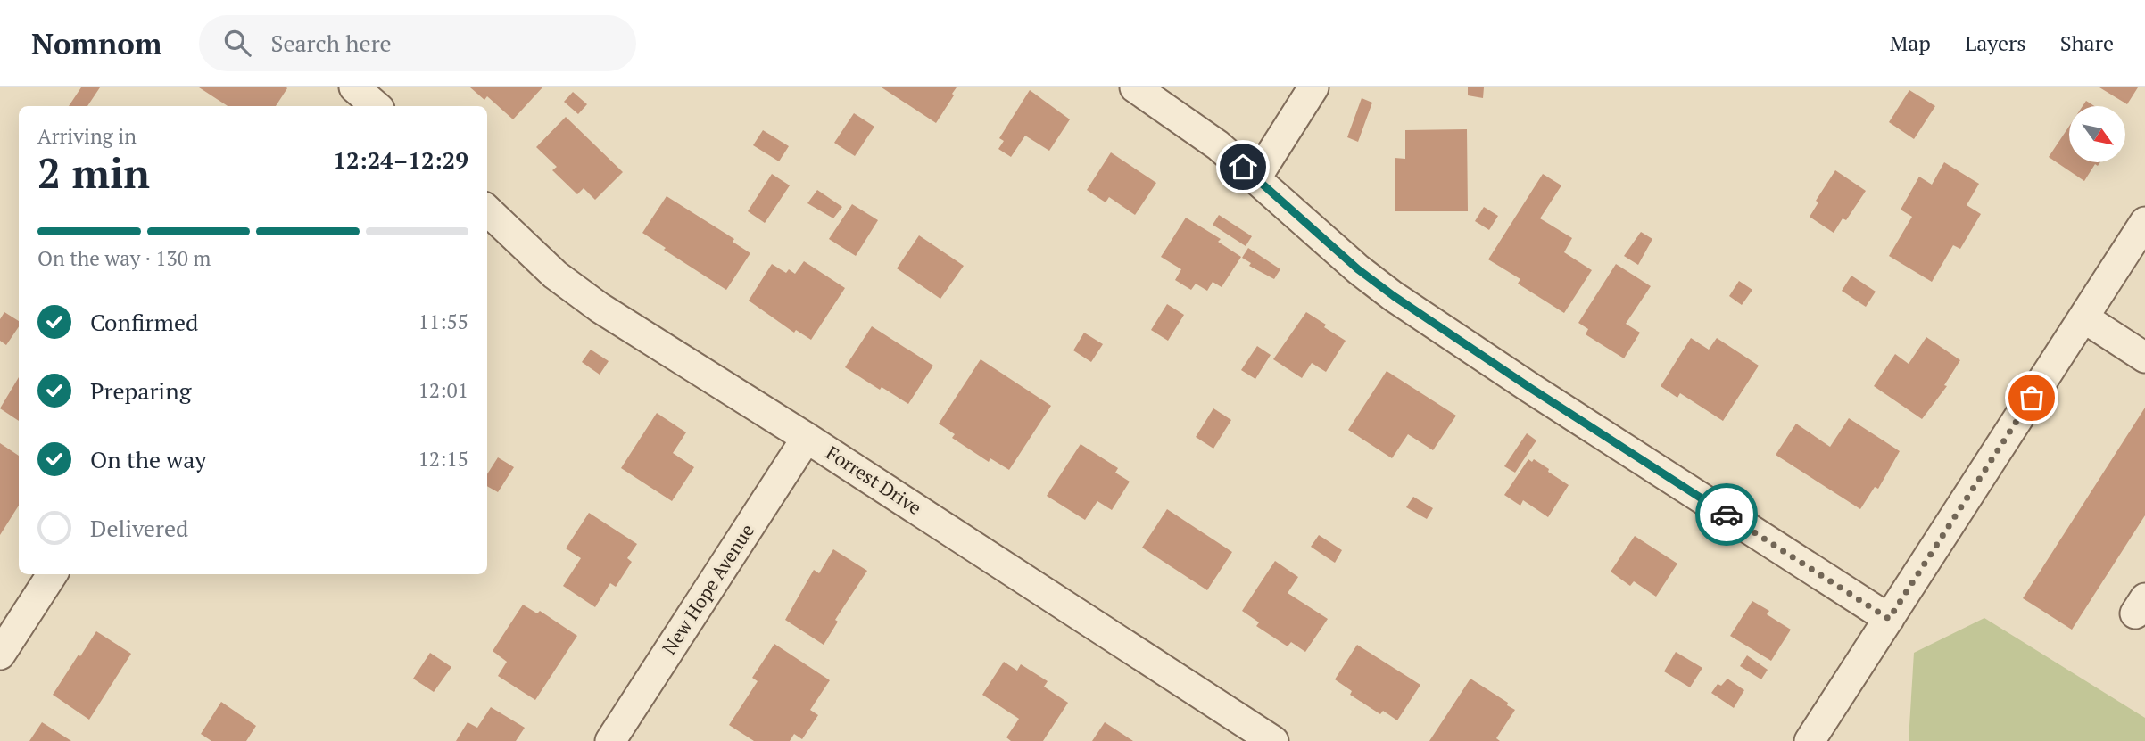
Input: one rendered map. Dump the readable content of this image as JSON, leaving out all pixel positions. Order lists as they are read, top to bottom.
{
  "streets": {
    "street": ["Forrest Drive", "New Hope Avenue"]
  },
  "crossings": [
    ["Forrest Drive", "New Hope Avenue"]
  ],
  "north": "bottom right",
  "page": {
    "header": "Nomnom",
    "search": "Search here",
    "nav": ["Map", "Layers", "Share"],
    "heading": ["2 min", "Arriving in", "12:24–12:29"],
    "bar": "On the way · 130 m",
    "list": [
      ["Confirmed", "11:55"],
      ["Preparing", "12:01"],
      ["On the way", "12:15"],
      "Delivered"
    ]
  }
}
